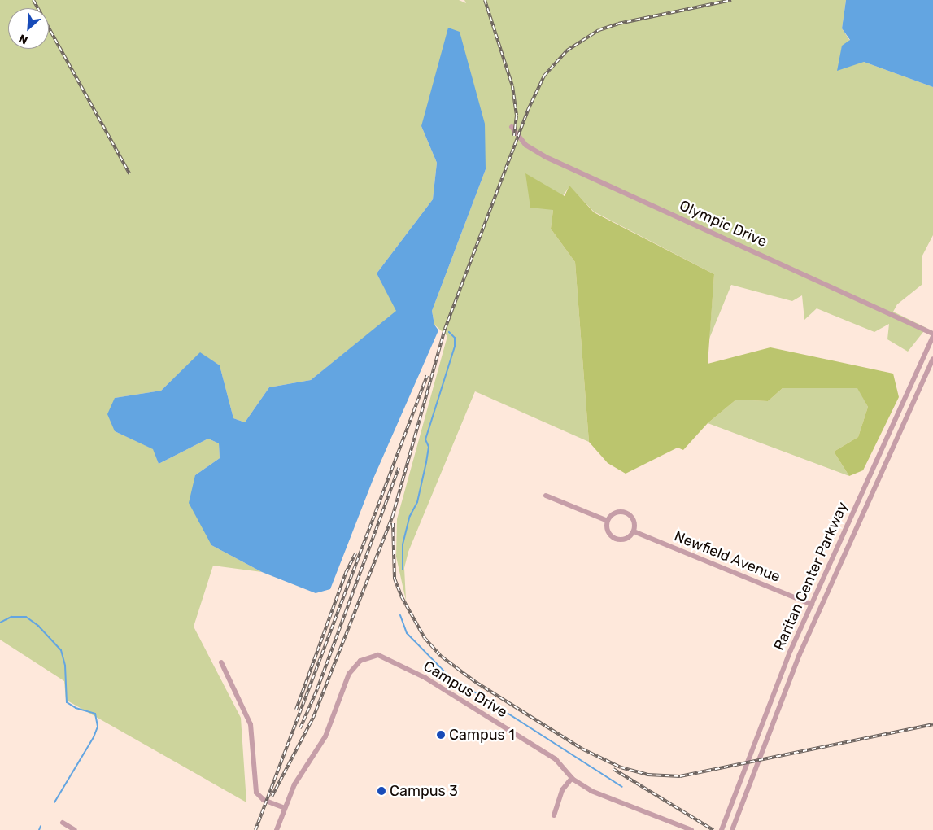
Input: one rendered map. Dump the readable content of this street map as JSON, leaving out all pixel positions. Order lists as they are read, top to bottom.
{
  "streets": {
    "street": [
      "Olympic Drive",
      "Newfield Avenue",
      "Raritan Center Parkway",
      "Campus Drive"
    ]
  },
  "crossings": [
    ["Olympic Drive", "Raritan Center Parkway"],
    ["Newfield Avenue", "Raritan Center Parkway"]
  ],
  "places": ["Campus 1", "Campus 3"],
  "north": "bottom left"
}
